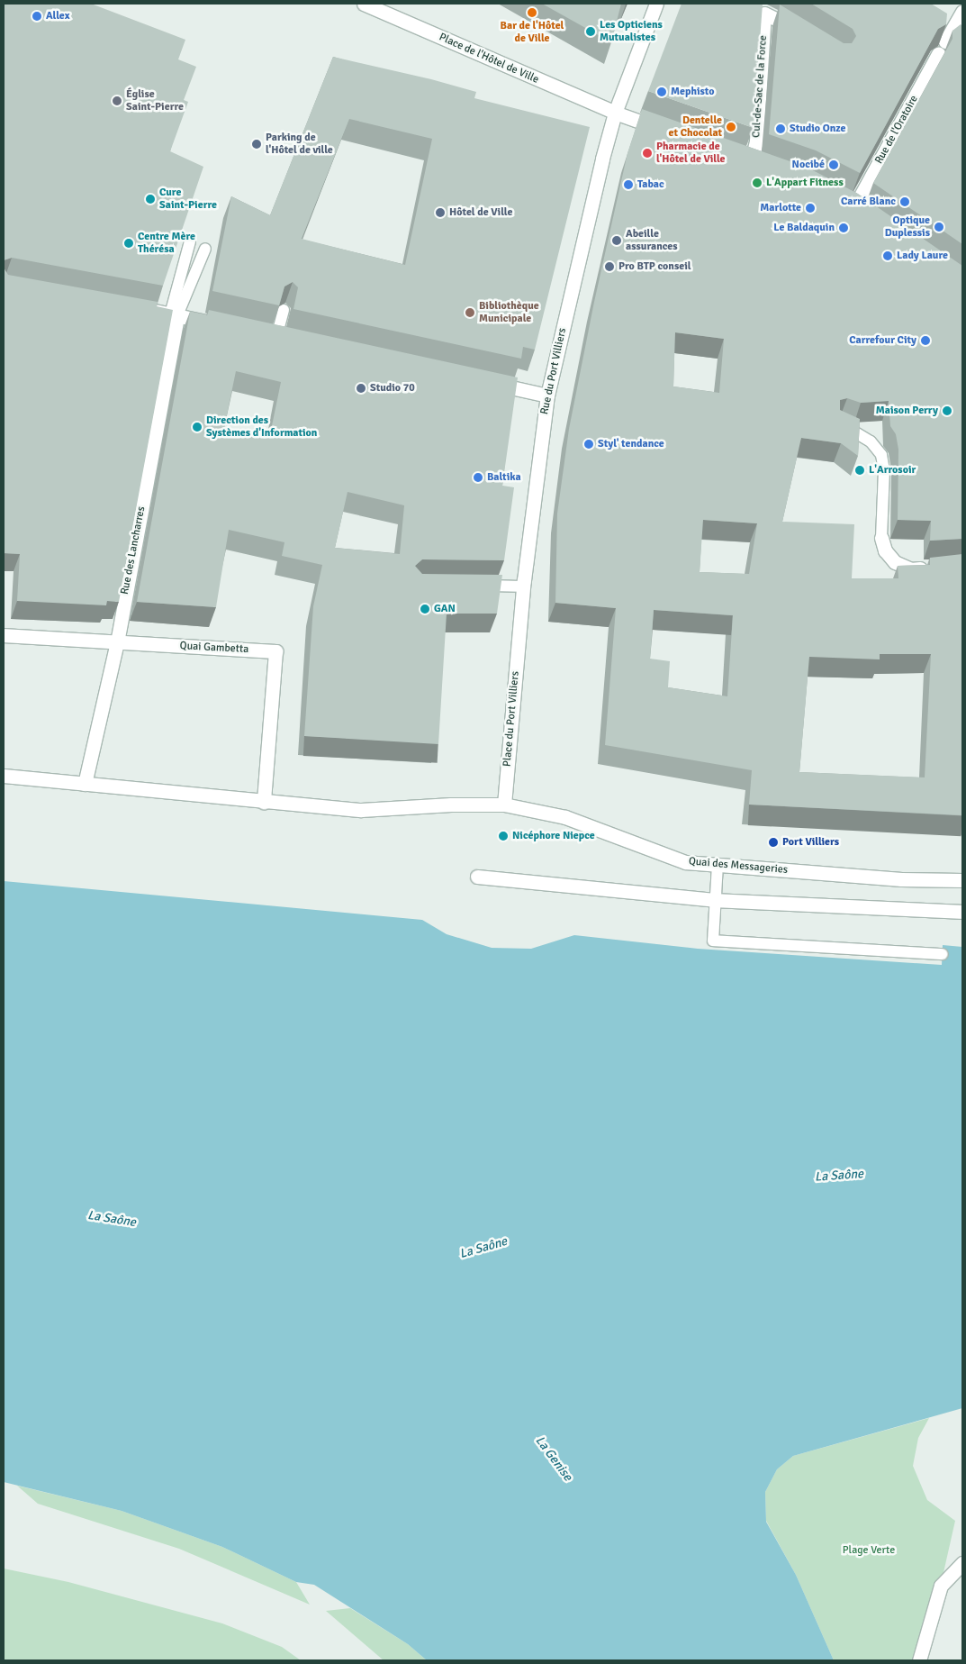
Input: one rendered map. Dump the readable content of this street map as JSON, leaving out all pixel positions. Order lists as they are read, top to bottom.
{
  "streets": {
    "street": [
      "Place de l'Hôtel de Ville",
      "Cul-de-Sac de la Force",
      "Rue de l'Oratoire",
      "Rue du Port Villiers",
      "Rue des Lancharres",
      "Quai Gambetta",
      "Place du Port Villiers",
      "Quai des Messageries"
    ]
  },
  "crossings": [
    ["Place de l'Hôtel de Ville", "Rue du Port Villiers"],
    ["Rue du Port Villiers", "Place du Port Villiers"],
    ["Rue des Lancharres", "Quai Gambetta"],
    ["Quai Gambetta", "Quai des Messageries"],
    ["Place du Port Villiers", "Quai des Messageries"]
  ],
  "water": ["La Saône", "La Genise"],
  "parks": ["Plage Verte"],
  "places": [
    "Bar de l'Hôtel de Ville",
    "Allex",
    "Les Opticiens Mutualistes",
    "Mephisto",
    "Église Saint-Pierre",
    "Dentelle et Chocolat",
    "Studio Onze",
    "Parking de l'Hôtel de ville",
    "Pharmacie de l'Hôtel de Ville",
    "Nocibé",
    "L'Appart Fitness",
    "Tabac",
    "Cure Saint-Pierre",
    "Carré Blanc",
    "Marlotte",
    "Hôtel de Ville",
    "Optique Duplessis",
    "Le Baldaquin",
    "Abeille assurances",
    "Centre Mère Thérésa",
    "Lady Laure",
    "Pro BTP conseil",
    "Bibliothèque Municipale",
    "Carrefour City",
    "Studio 70",
    "Maison Perry",
    "Direction des Systèmes d'Information",
    "Styl' tendance",
    "L'Arrosoir",
    "Baltika",
    "GAN",
    "Nicéphore Niepce",
    "Port Villiers"
  ]
}
